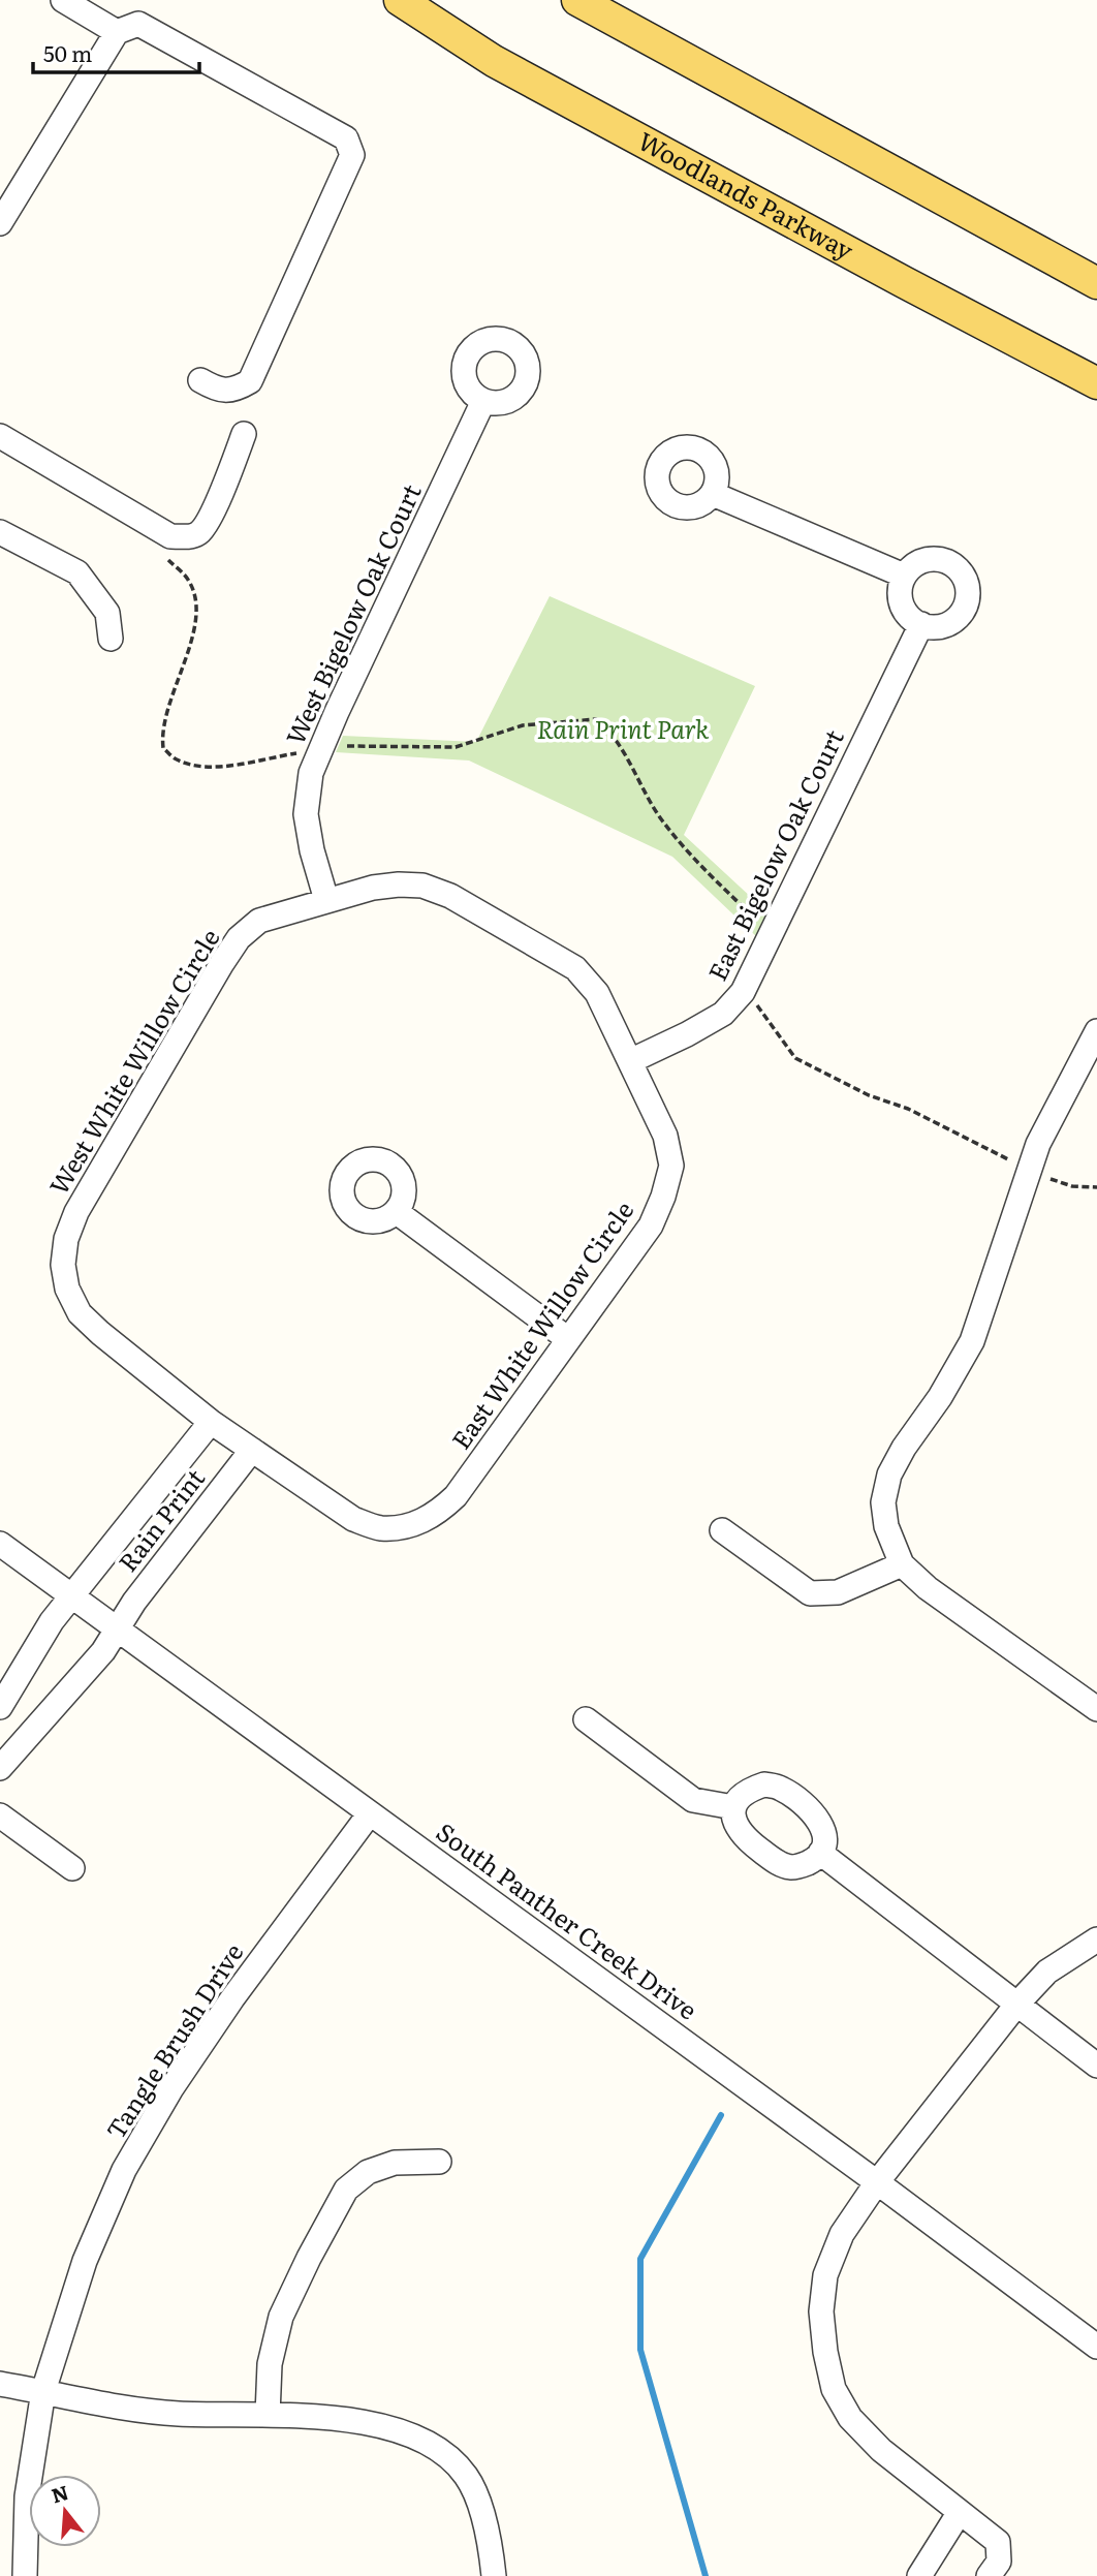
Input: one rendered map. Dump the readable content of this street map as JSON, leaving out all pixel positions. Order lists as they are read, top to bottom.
{
  "streets": {
    "main road": ["Woodlands Parkway"],
    "street": [
      "West Bigelow Oak Court",
      "East Bigelow Oak Court",
      "West White Willow Circle",
      "East White Willow Circle",
      "Rain Print",
      "South Panther Creek Drive",
      "Tangle Brush Drive"
    ]
  },
  "crossings": [
    ["West Bigelow Oak Court", "West White Willow Circle"],
    ["East Bigelow Oak Court", "East White Willow Circle"],
    ["West White Willow Circle", "East White Willow Circle"],
    ["West White Willow Circle", "Rain Print"],
    ["East White Willow Circle", "Rain Print"],
    ["Rain Print", "South Panther Creek Drive"],
    ["South Panther Creek Drive", "Tangle Brush Drive"]
  ],
  "parks": ["Rain Print Park"],
  "scale_bar": "50 m",
  "north": "top"
}
